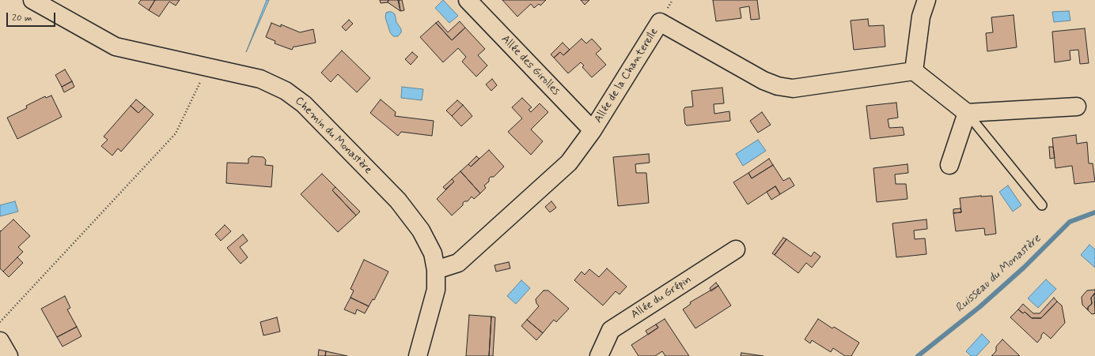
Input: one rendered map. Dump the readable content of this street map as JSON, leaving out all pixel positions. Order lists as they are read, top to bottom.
{
  "streets": {
    "street": [
      "Allée des Girolles",
      "Allée de la Chanterelle",
      "Chemin du Monastère",
      "Allée du Grépin"
    ]
  },
  "crossings": [
    ["Allée des Girolles", "Allée de la Chanterelle"],
    ["Allée de la Chanterelle", "Chemin du Monastère"]
  ],
  "water": ["Ruisseau du Monastère"],
  "scale_bar": "20 m"
}
